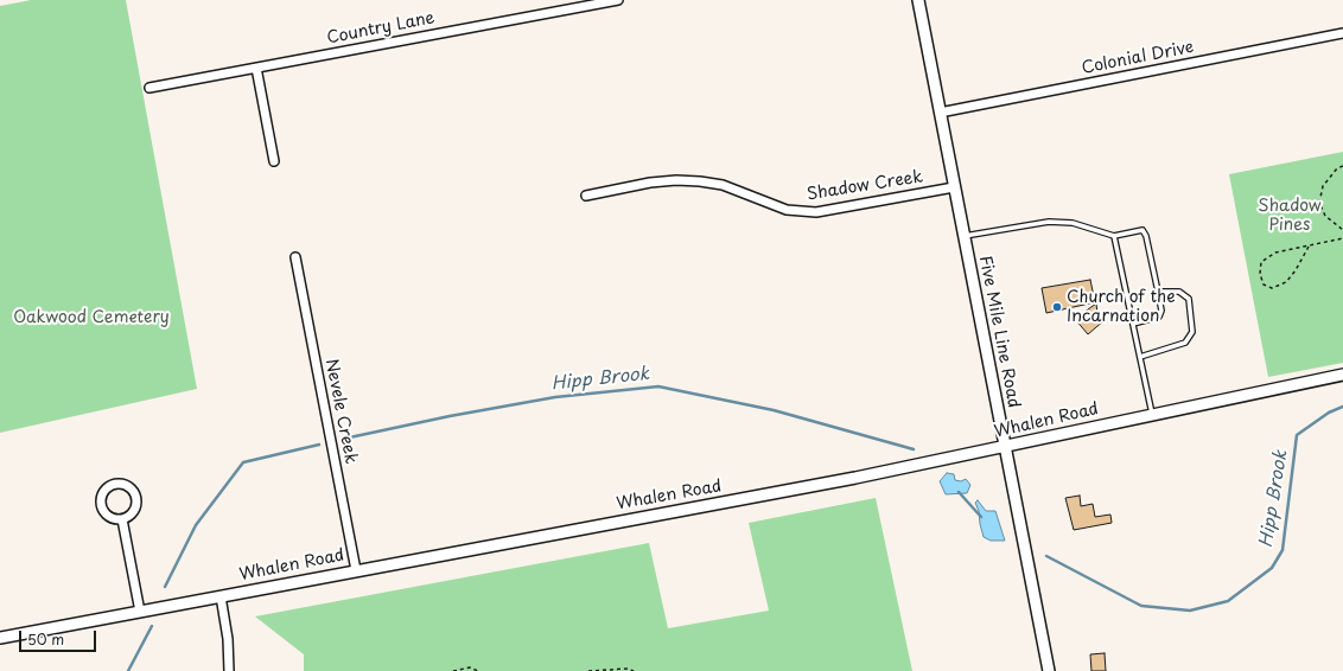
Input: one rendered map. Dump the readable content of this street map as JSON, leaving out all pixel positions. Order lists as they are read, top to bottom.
{
  "streets": {
    "street": [
      "Country Lane",
      "Colonial Drive",
      "Shadow Creek",
      "Five Mile Line Road",
      "Nevele Creek",
      "Whalen Road"
    ]
  },
  "crossings": [
    ["Colonial Drive", "Five Mile Line Road"],
    ["Shadow Creek", "Five Mile Line Road"],
    ["Five Mile Line Road", "Whalen Road"],
    ["Nevele Creek", "Whalen Road"]
  ],
  "water": ["Hipp Brook"],
  "parks": ["Shadow Pines", "Oakwood Cemetery"],
  "places": ["Church of the Incarnation"],
  "scale_bar": "50 m"
}
